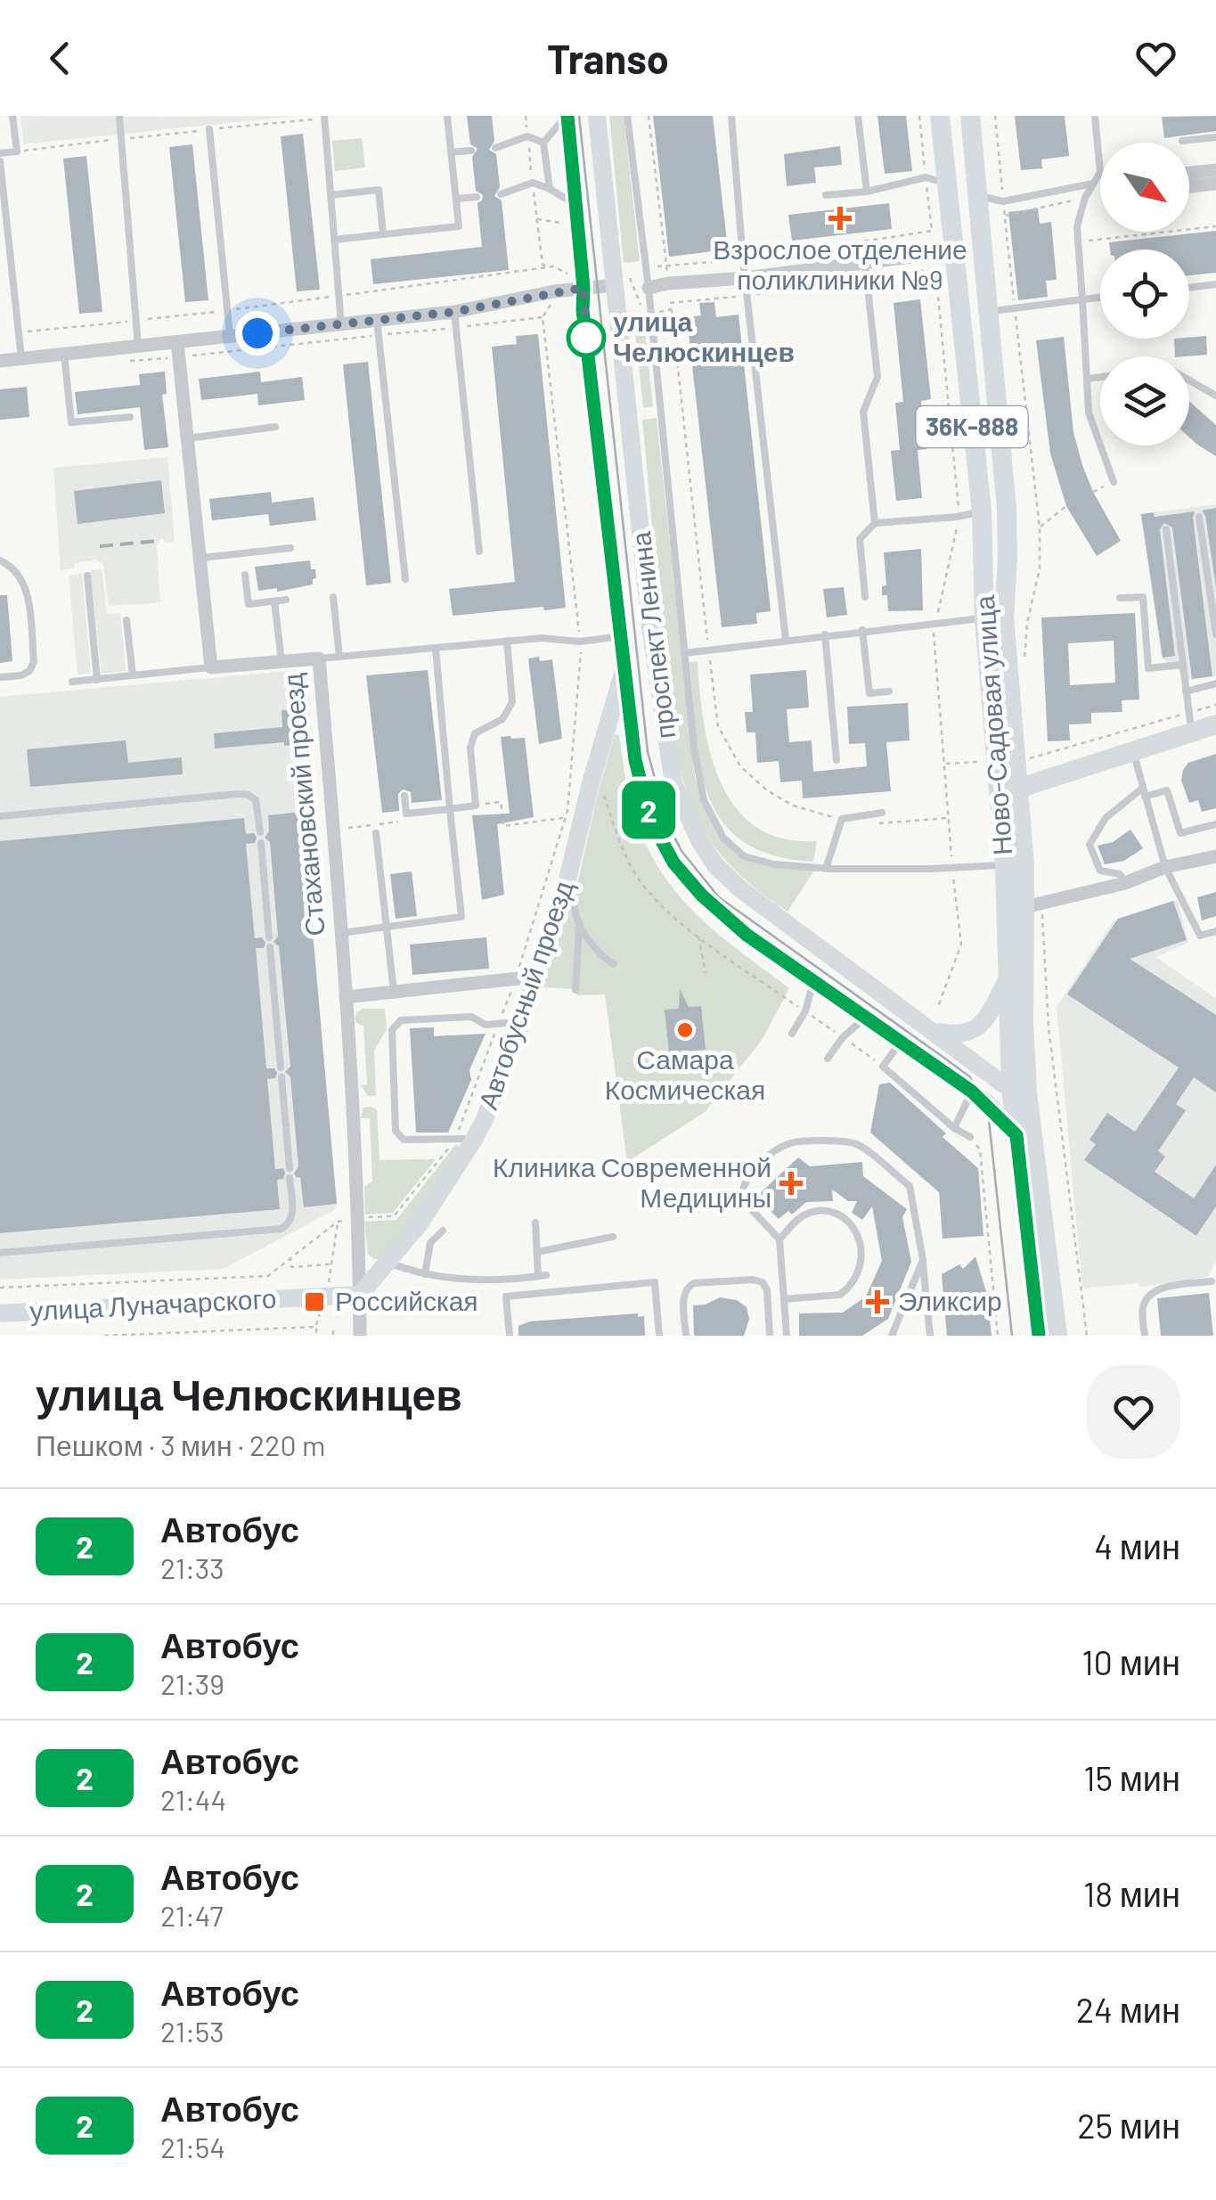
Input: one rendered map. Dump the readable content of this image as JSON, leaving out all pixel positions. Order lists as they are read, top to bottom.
{
  "streets": {
    "main road": [
      "36К-888",
      "проспект Ленина",
      "Ново-Садовая улица",
      "Автобусный проезд",
      "улица Луначарского"
    ],
    "street": ["Стахановский проезд"]
  },
  "crossings": [
    ["проспект Ленина", "Ново-Садовая улица"],
    ["проспект Ленина", "Автобусный проезд"],
    ["Автобусный проезд", "улица Луначарского"]
  ],
  "places": {
    "health": ["Взрослое отделение поликлиники №9", "Клиника Современной Медицины", "Эликсир"],
    "other": ["улица Челюскинцев", "Самара Космическая"],
    "transit": ["Российская"]
  },
  "lines": ["bus line 2"],
  "north": "bottom right",
  "page": {
    "header": "Transo",
    "on_map": "2",
    "heading": ["улица Челюскинцев", "Пешком · 3 мин · 220 m"],
    "list": [
      {
        "mark": "2",
        "name": "Автобус",
        "note": "21:33",
        "value": "4 мин"
      },
      {
        "mark": "2",
        "name": "Автобус",
        "note": "21:39",
        "value": "10 мин"
      },
      {
        "mark": "2",
        "name": "Автобус",
        "note": "21:44",
        "value": "15 мин"
      },
      {
        "mark": "2",
        "name": "Автобус",
        "note": "21:47",
        "value": "18 мин"
      },
      {
        "mark": "2",
        "name": "Автобус",
        "note": "21:53",
        "value": "24 мин"
      },
      {
        "mark": "2",
        "name": "Автобус",
        "note": "21:54",
        "value": "25 мин"
      }
    ]
  }
}
